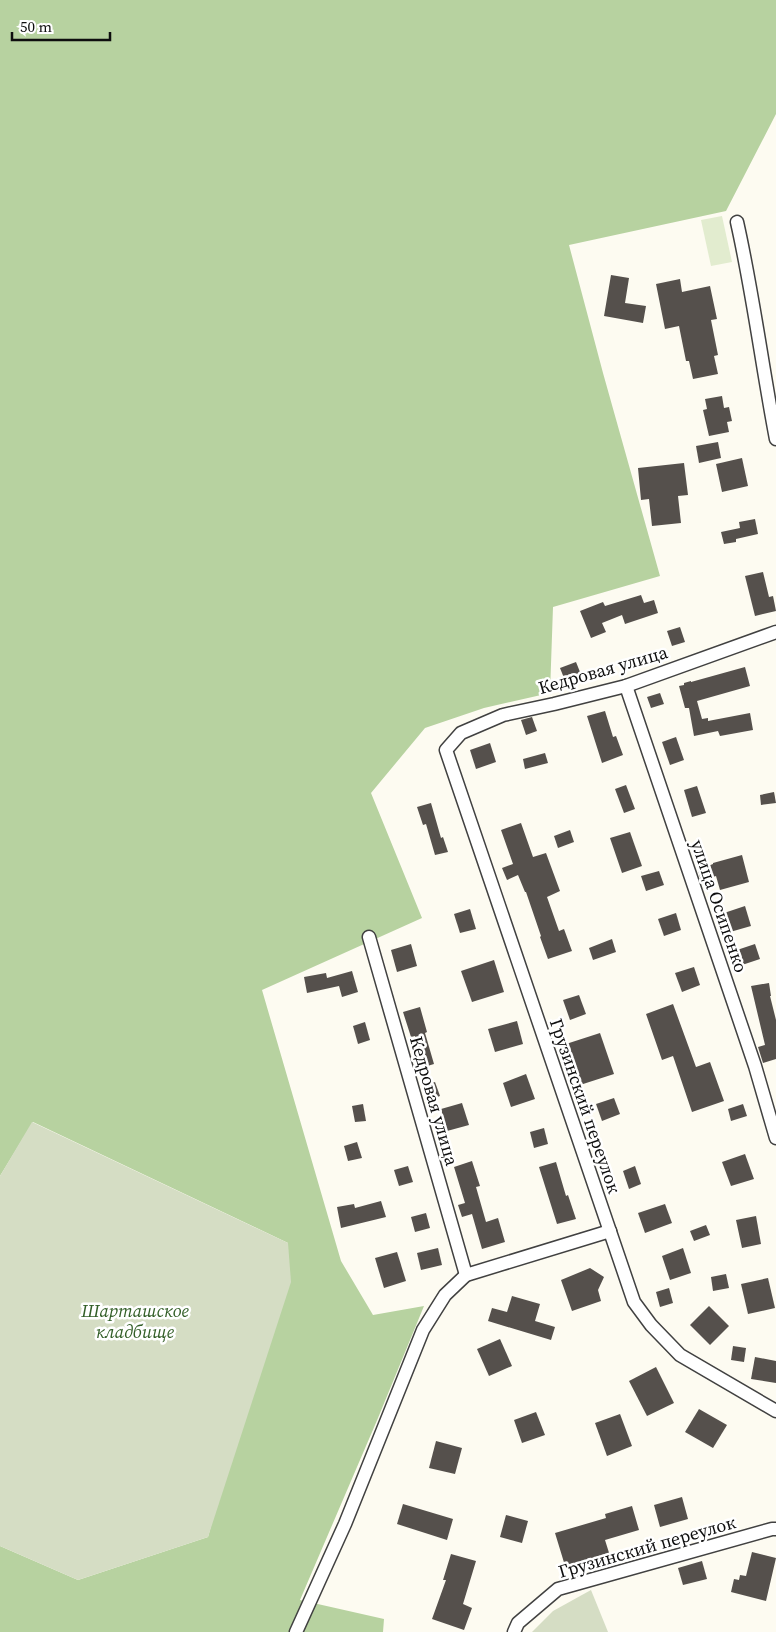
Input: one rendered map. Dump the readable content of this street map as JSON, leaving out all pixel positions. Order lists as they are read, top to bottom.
{
  "streets": {
    "street": ["Кедровая улица", "улица Осипенко", "Грузинский переулок"]
  },
  "crossings": [
    ["Кедровая улица", "улица Осипенко"],
    ["Кедровая улица", "Грузинский переулок"]
  ],
  "parks": ["Шарташское кладбище"],
  "scale_bar": "50 m"
}
